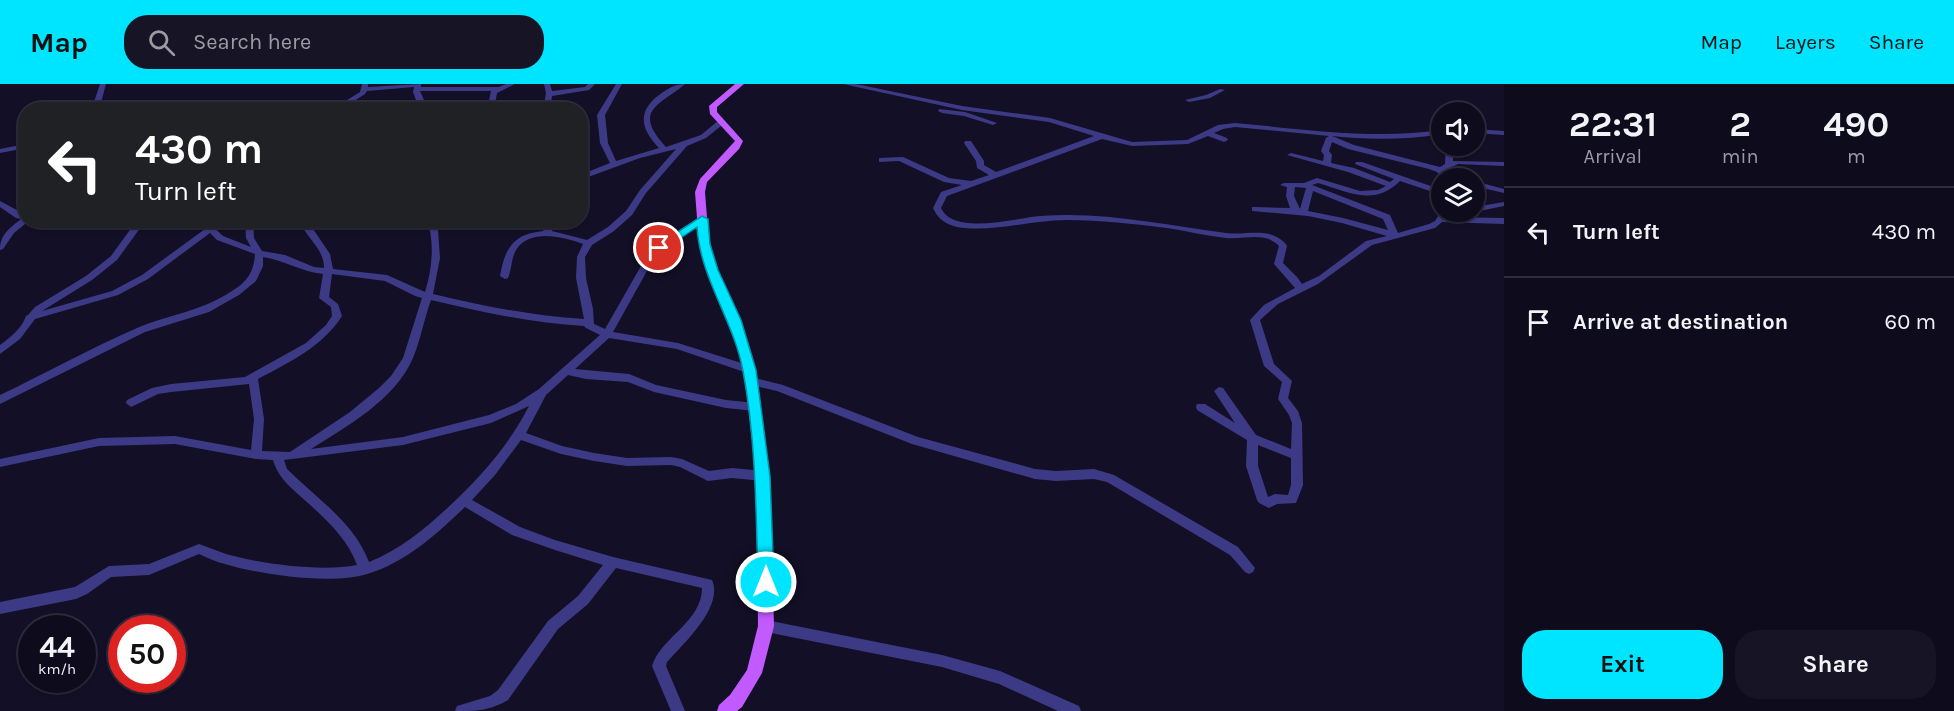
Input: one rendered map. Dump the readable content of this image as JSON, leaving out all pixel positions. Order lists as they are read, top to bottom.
{
  "page": {
    "header": "Map",
    "search": "Search here",
    "nav": ["Map", "Layers", "Share"],
    "eta": [
      "22:31",
      "Arrival",
      "2",
      "min",
      "490",
      "m"
    ],
    "turn": ["430 m", "Turn left"],
    "list": [
      {
        "name": "Turn left",
        "value": "430 m"
      },
      {
        "name": "Arrive at destination",
        "value": "60 m"
      }
    ],
    "speed": "44 km/h",
    "limit": "50",
    "buttons": ["Exit", "Share"]
  }
}
